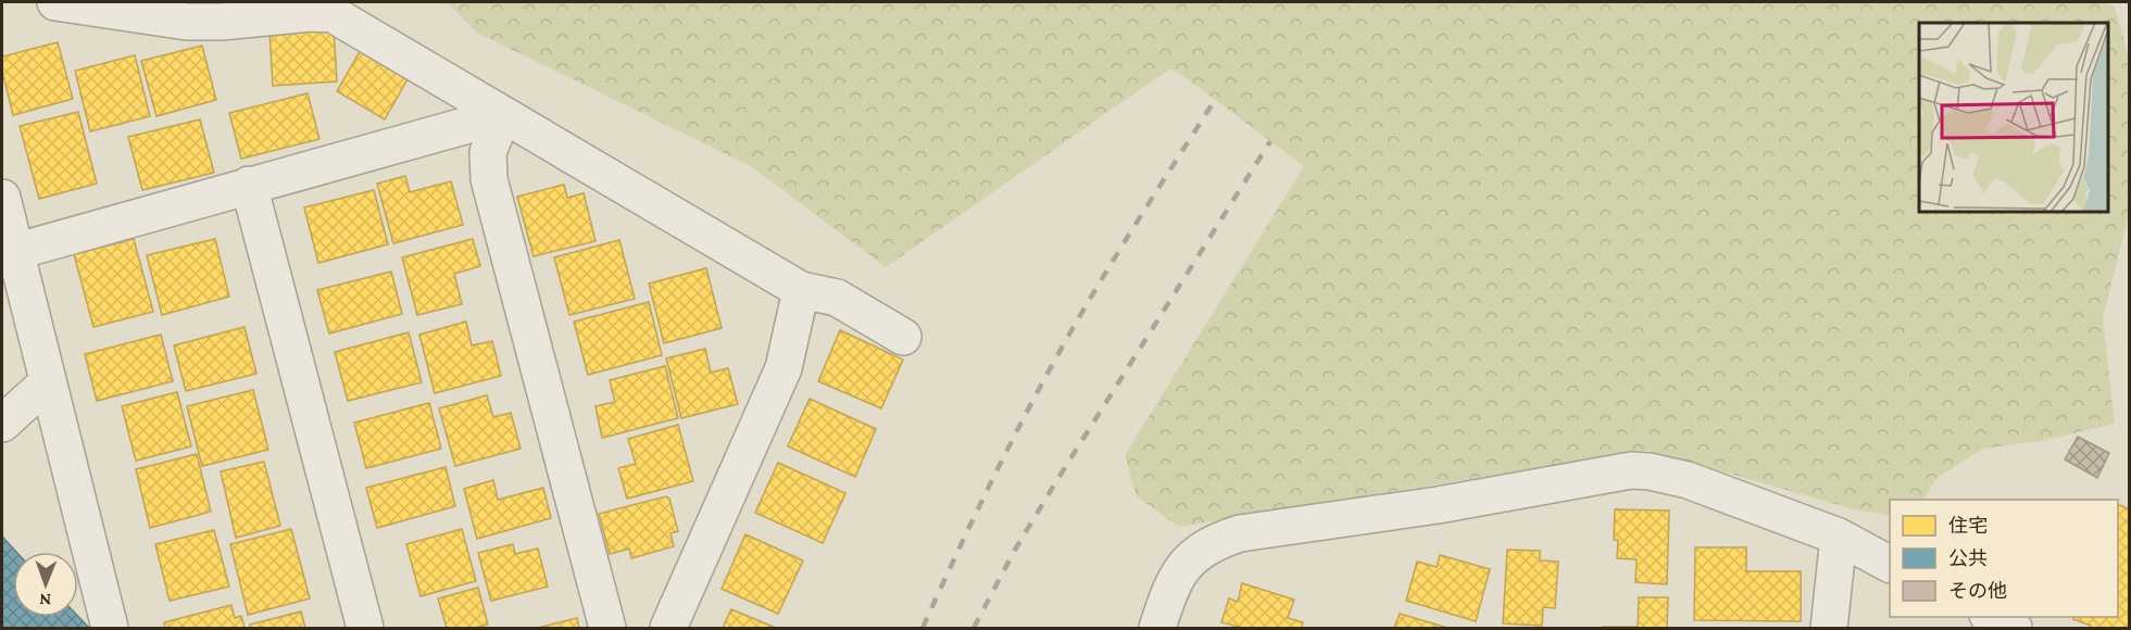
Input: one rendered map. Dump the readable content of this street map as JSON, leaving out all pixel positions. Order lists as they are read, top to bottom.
{
  "legend": ["住宅", "公共", "その他"],
  "north": "bottom"
}
